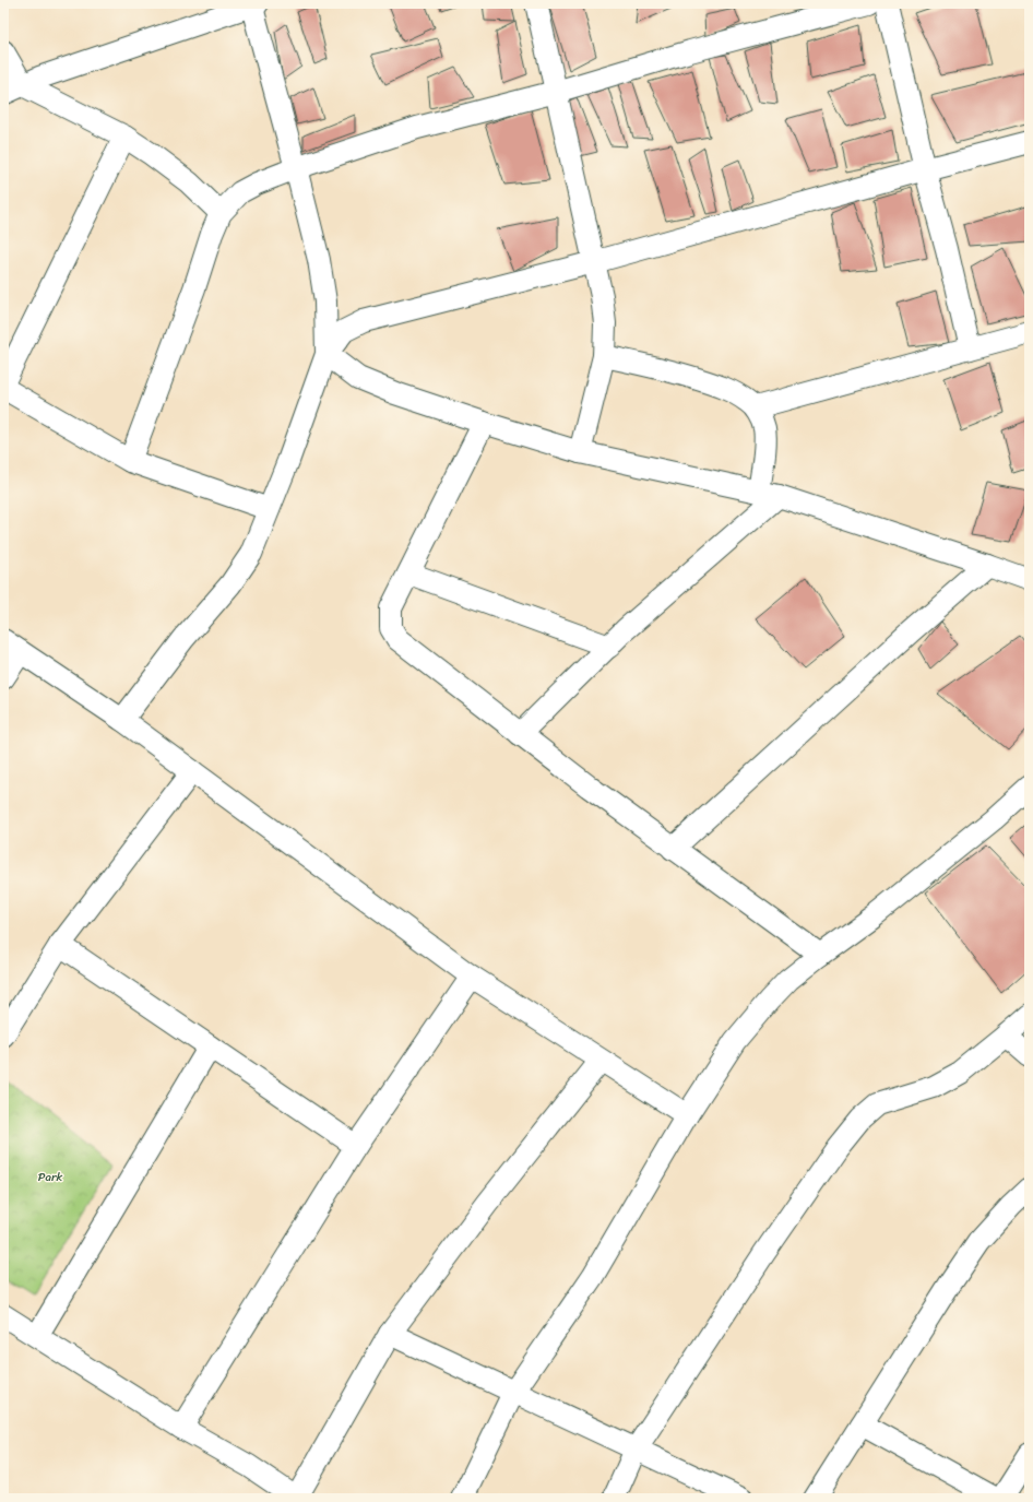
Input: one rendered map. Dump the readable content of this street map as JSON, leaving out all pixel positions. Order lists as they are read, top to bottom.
{
  "parks": ["Park"]
}
